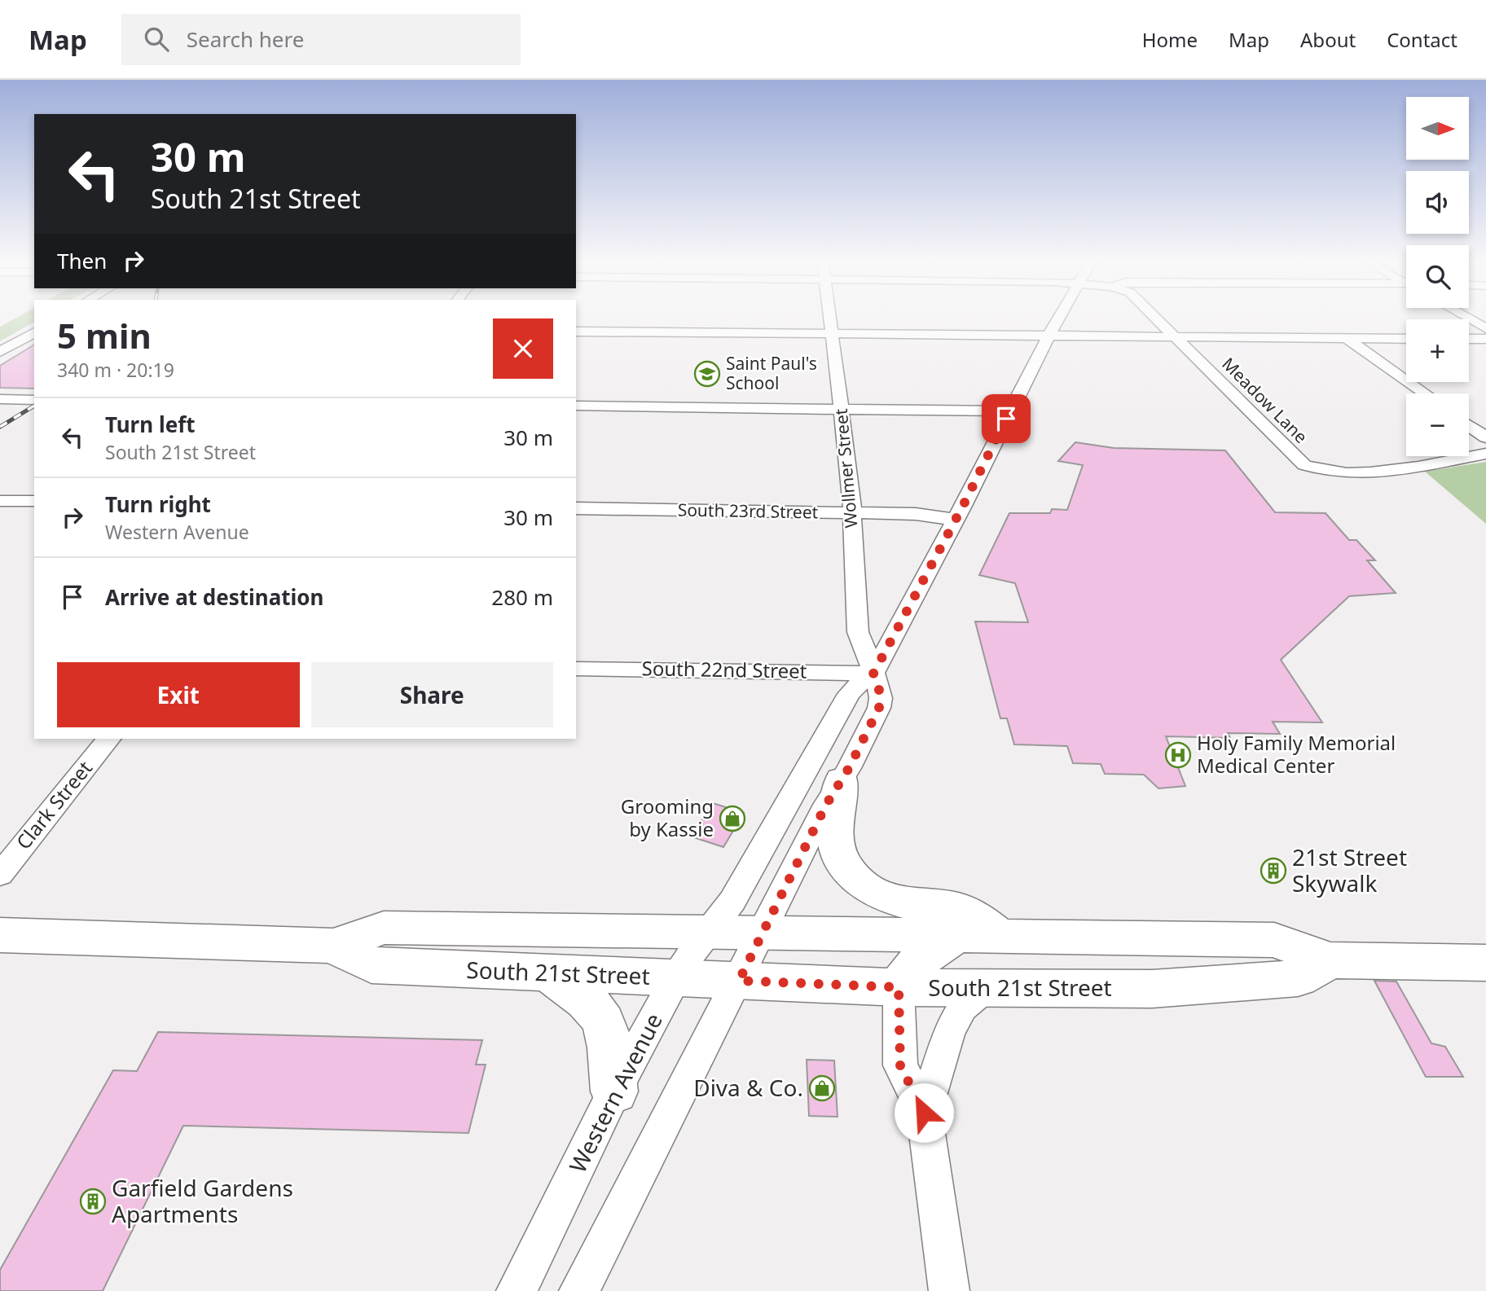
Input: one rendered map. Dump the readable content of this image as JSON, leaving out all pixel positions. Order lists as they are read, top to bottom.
{
  "streets": {
    "main road": ["South 21st Street"],
    "street": [
      "Meadow Lane",
      "Wollmer Street",
      "South 23rd Street",
      "South 22nd Street",
      "Clark Street",
      "Western Avenue"
    ]
  },
  "crossings": [
    ["Wollmer Street", "South 23rd Street"],
    ["Wollmer Street", "South 22nd Street"],
    ["Wollmer Street", "Western Avenue"],
    ["South 23rd Street", "Western Avenue"],
    ["South 22nd Street", "Western Avenue"],
    ["South 21st Street", "Western Avenue"]
  ],
  "places": {
    "school or university": ["Saint Paul's School"],
    "hospital": ["Holy Family Memorial Medical Center"],
    "shop": ["Grooming by Kassie", "Diva & Co."],
    "building": ["21st Street Skywalk", "Garfield Gardens Apartments"]
  },
  "north": "right",
  "page": {
    "header": "Map",
    "search": "Search here",
    "nav": [
      "Home",
      "Map",
      "About",
      "Contact"
    ],
    "map_buttons": ["+", "−"],
    "turn": ["30 m", "South 21st Street"],
    "then": "Then",
    "heading": ["5 min", "340 m · 20:19"],
    "list": [
      {
        "name": "Turn left",
        "note": "South 21st Street",
        "value": "30 m"
      },
      {
        "name": "Turn right",
        "note": "Western Avenue",
        "value": "30 m"
      },
      {
        "name": "Arrive at destination",
        "value": "280 m"
      }
    ],
    "buttons": ["Exit", "Share"]
  }
}
